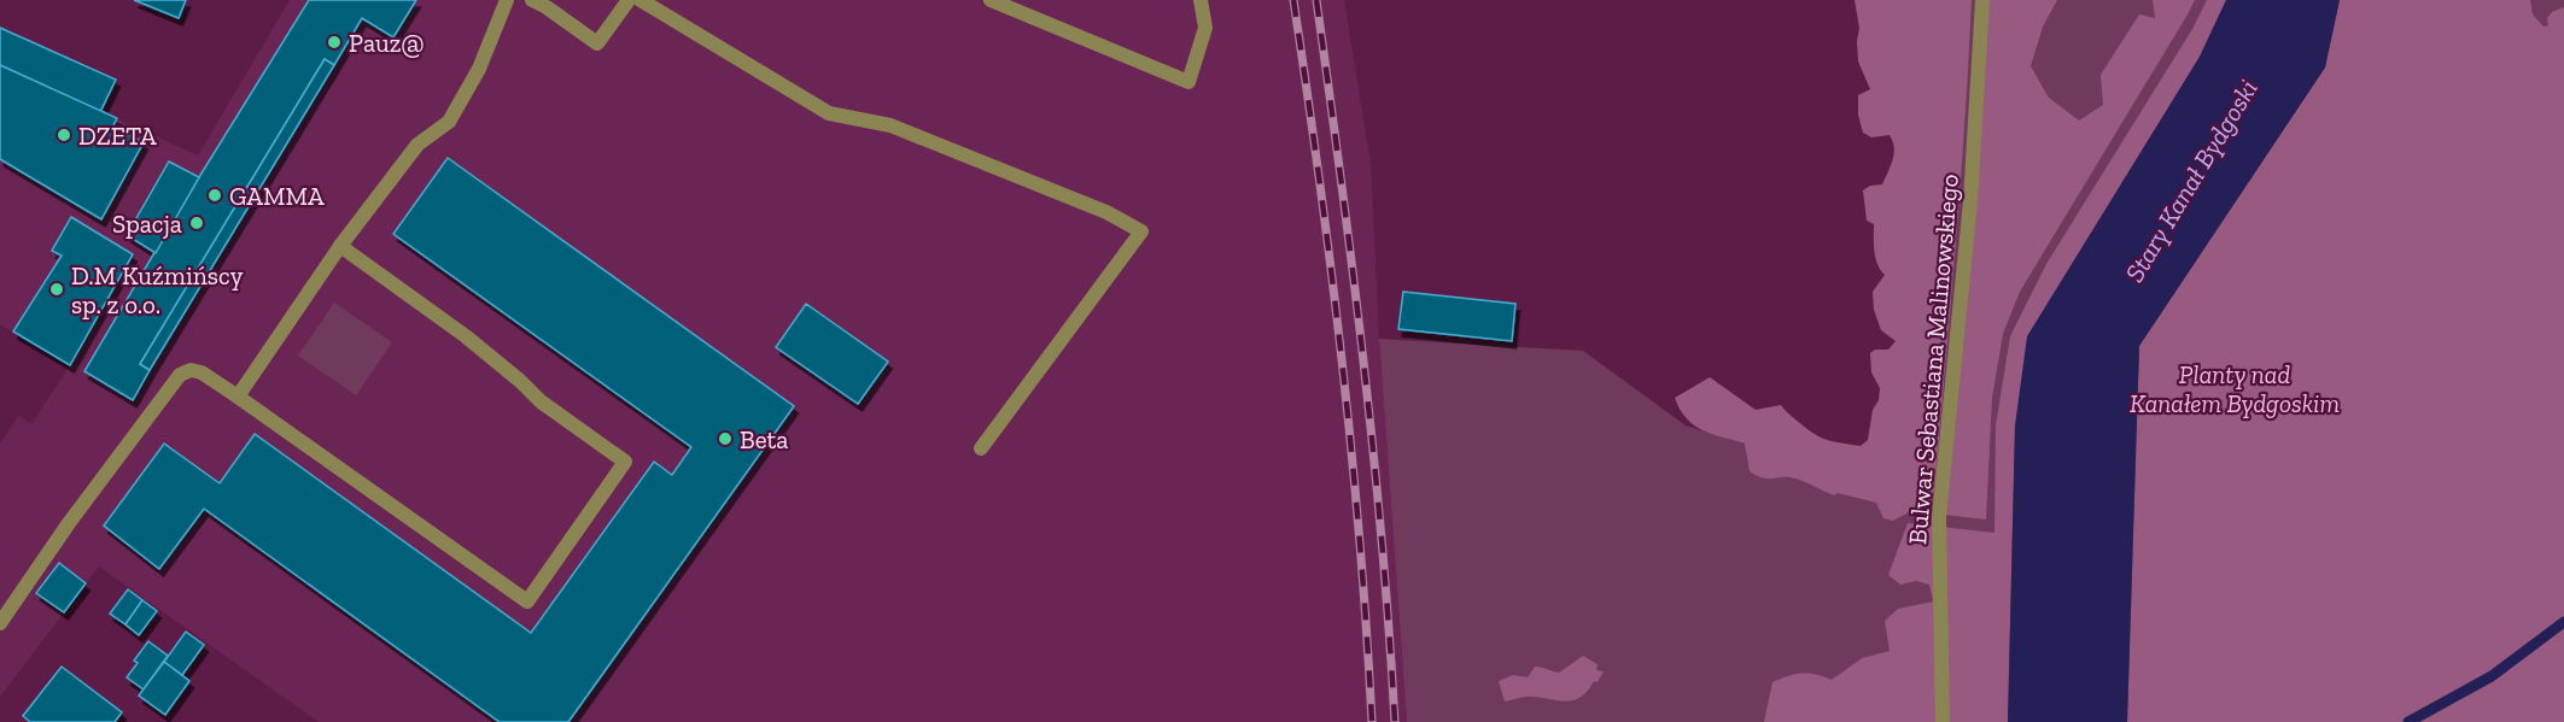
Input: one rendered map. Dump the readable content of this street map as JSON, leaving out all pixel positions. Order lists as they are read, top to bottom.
{
  "streets": {
    "street": ["Bulwar Sebastiana Malinowskiego"]
  },
  "water": ["Stary Kanał Bydgoski"],
  "parks": ["Planty nad Kanałem Bydgoskim"],
  "places": [
    "Pauz@",
    "DZETA",
    "GAMMA",
    "Spacja",
    "D.M Kuźmińscy sp. z o.o.",
    "Beta"
  ]
}
